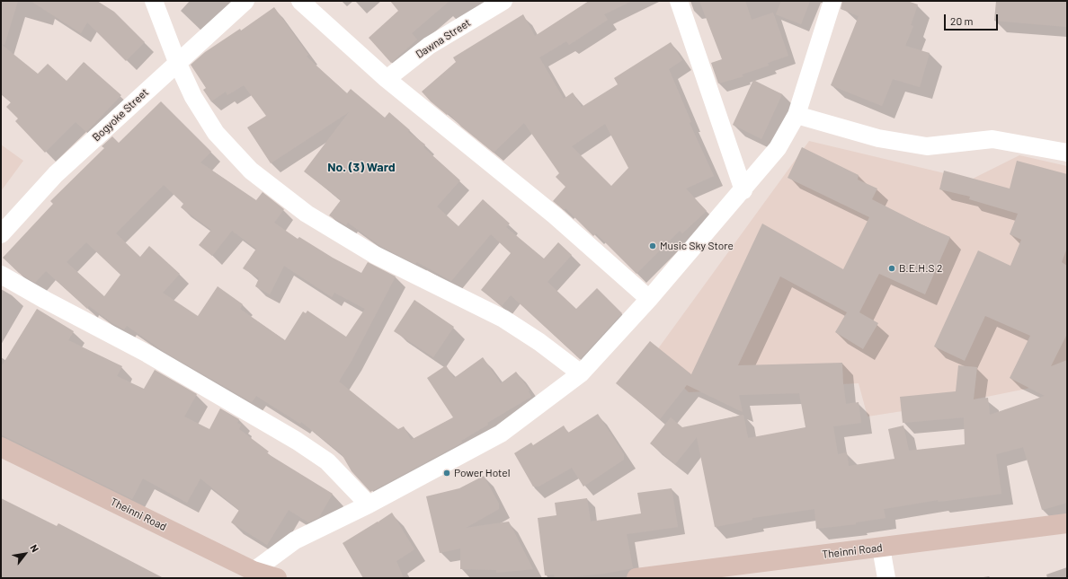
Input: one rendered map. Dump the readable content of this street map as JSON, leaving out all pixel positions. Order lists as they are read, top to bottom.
{
  "streets": {
    "main road": ["Theinni Road"],
    "street": ["Dawna Street", "Bogyoke Street"]
  },
  "districts": ["No. (3) Ward"],
  "places": ["Music Sky Store", "B.E.H.S 2", "Power Hotel"],
  "scale_bar": "20 m",
  "north": "top right"
}
